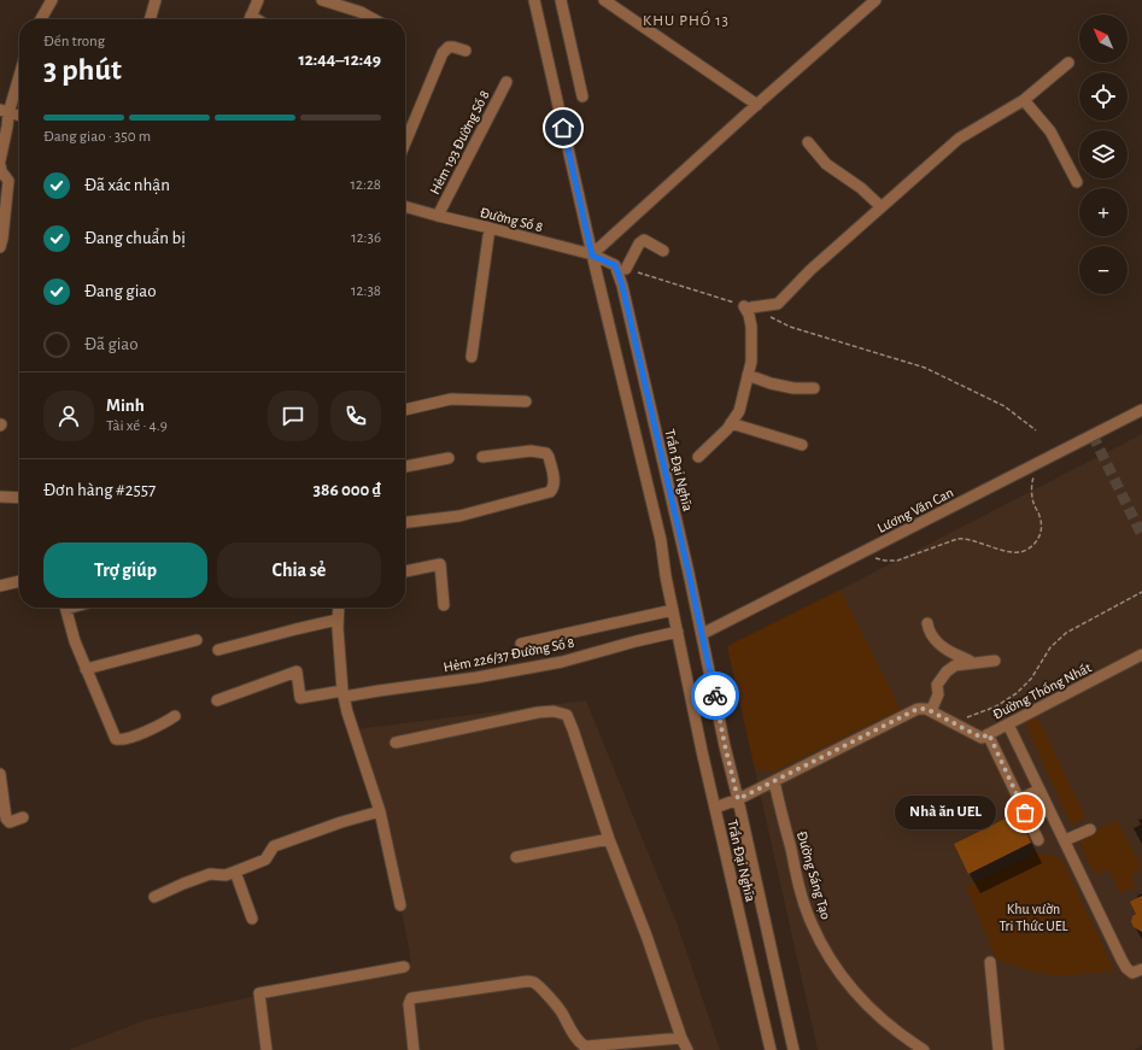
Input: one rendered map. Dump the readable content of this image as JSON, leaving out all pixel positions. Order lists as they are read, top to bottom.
{
  "streets": {
    "street": [
      "Hẻm 193 Đường Số 8",
      "Đường Số 8",
      "Trần Đại Nghĩa",
      "Lương Văn Can",
      "Hẻm 226/37 Đường Số 8",
      "Đường Thống Nhất",
      "Đường Sáng Tạo"
    ]
  },
  "crossings": [
    ["Hẻm 193 Đường Số 8", "Đường Số 8"],
    ["Đường Số 8", "Trần Đại Nghĩa"],
    ["Trần Đại Nghĩa", "Lương Văn Can"],
    ["Trần Đại Nghĩa", "Hẻm 226/37 Đường Số 8"]
  ],
  "districts": ["KHU PHỐ 13"],
  "parks": ["Khu vườn Tri Thức UEL"],
  "places": ["Nhà ăn UEL"],
  "north": "top left",
  "page": {
    "map_buttons": ["+", "−"],
    "heading": ["3 phút", "Đến trong", "12:44–12:49"],
    "panel": [
      "Minh",
      "Tài xế · 4.9",
      "Đơn hàng #2557",
      "386 000 ₫"
    ],
    "bar": "Đang giao · 350 m",
    "list": [
      ["Đã xác nhận", "12:28"],
      ["Đang chuẩn bị", "12:36"],
      ["Đang giao", "12:38"],
      "Đã giao"
    ],
    "buttons": ["Trợ giúp", "Chia sẻ"],
    "bubble": "Nhà ăn UEL"
  }
}
